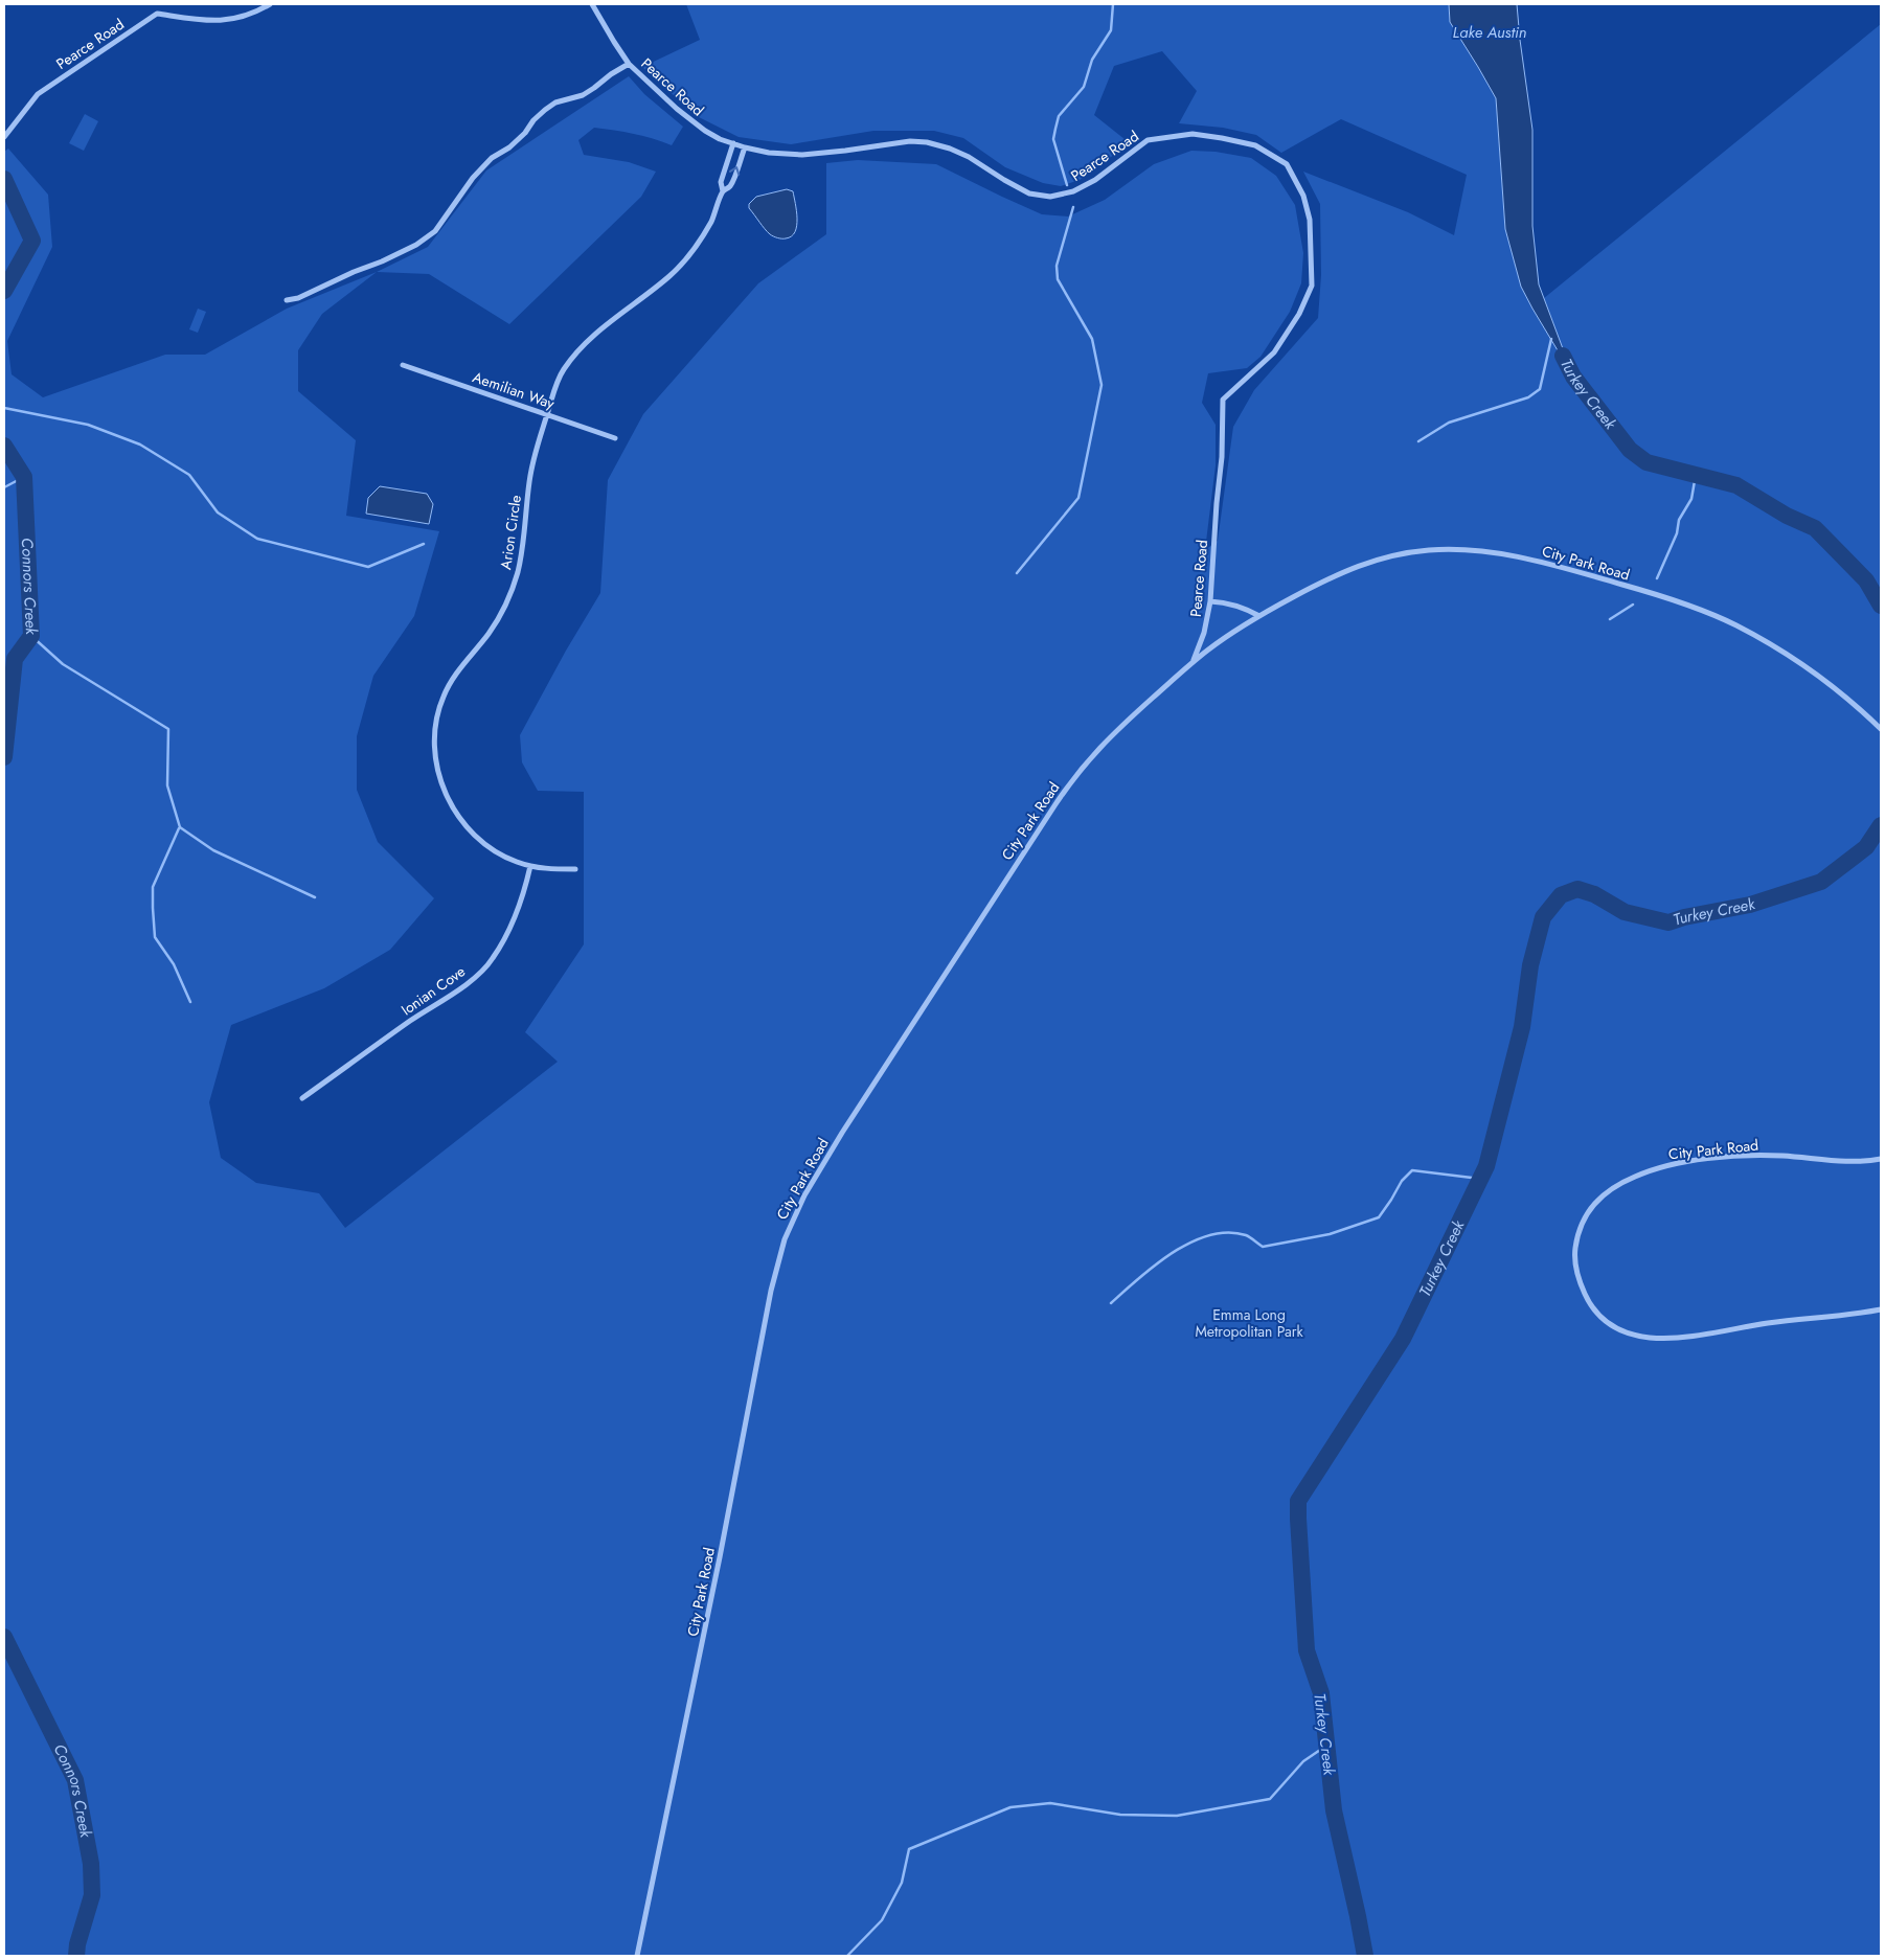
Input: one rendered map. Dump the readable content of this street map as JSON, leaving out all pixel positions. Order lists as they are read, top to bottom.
{
  "streets": {
    "street": [
      "Pearce Road",
      "Aemilian Way",
      "Arion Circle",
      "City Park Road",
      "Ionian Cove"
    ]
  },
  "crossings": [
    ["Pearce Road", "Arion Circle"],
    ["Pearce Road", "City Park Road"],
    ["Aemilian Way", "Arion Circle"],
    ["Arion Circle", "Ionian Cove"]
  ],
  "water": ["Lake Austin", "Turkey Creek", "Connors Creek"],
  "parks": ["Emma Long Metropolitan Park"]
}
